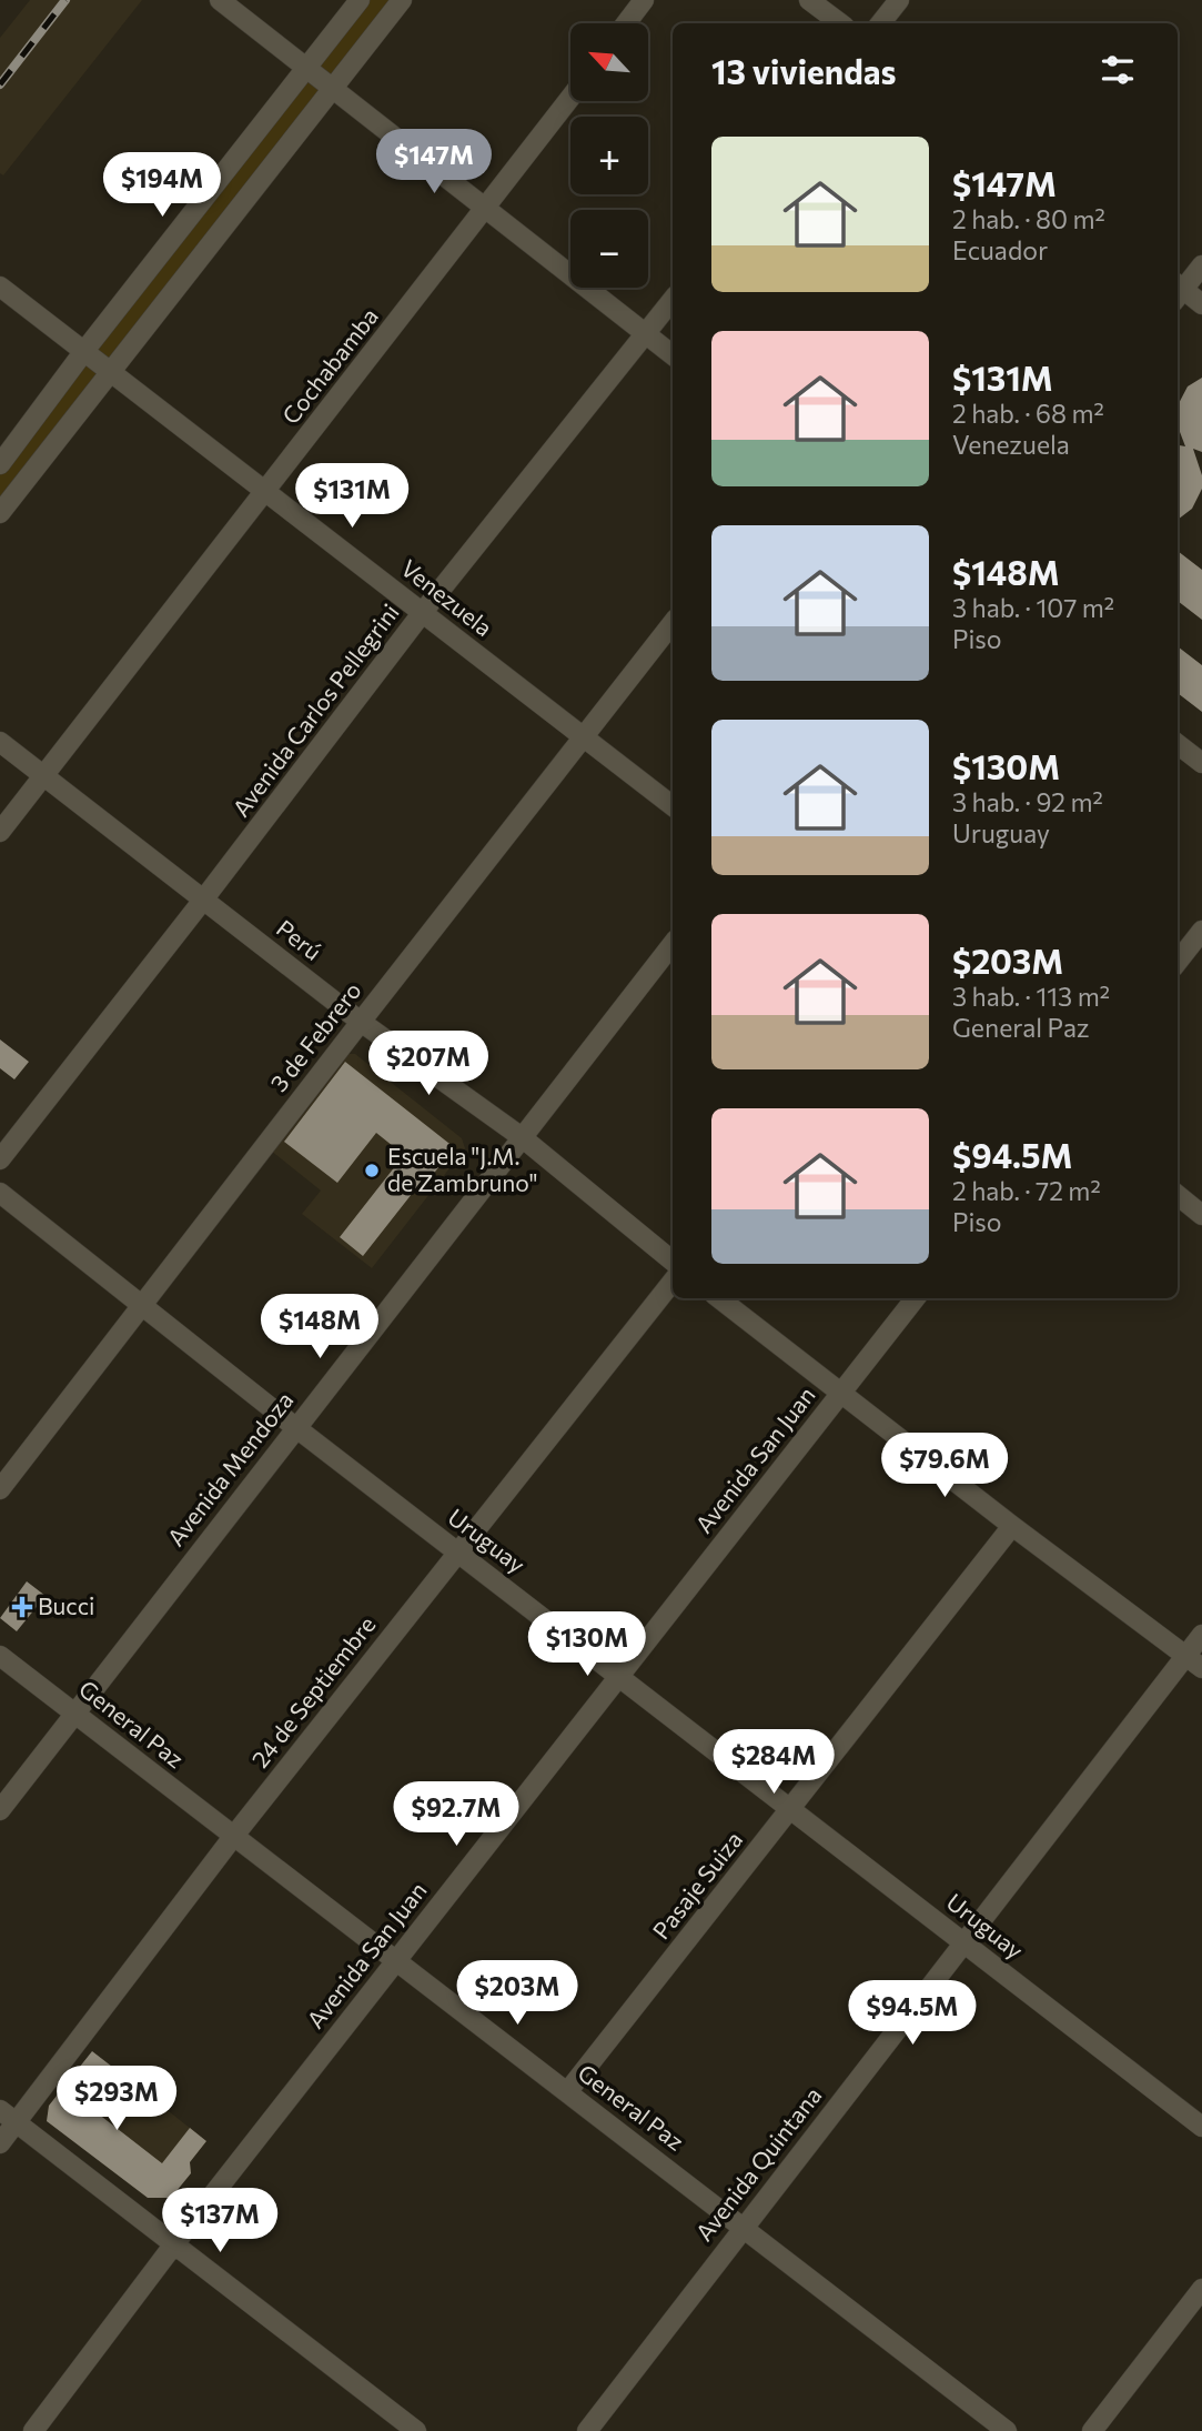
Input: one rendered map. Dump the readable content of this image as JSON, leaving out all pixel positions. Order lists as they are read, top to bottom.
{
  "streets": {
    "street": [
      "Cochabamba",
      "Venezuela",
      "Avenida Carlos Pellegrini",
      "Perú",
      "3 de Febrero",
      "Avenida San Juan",
      "Avenida Mendoza",
      "Uruguay",
      "24 de Septiembre",
      "General Paz",
      "Pasaje Suiza",
      "Avenida Quintana"
    ]
  },
  "crossings": [
    ["Cochabamba", "Venezuela"],
    ["Cochabamba", "Perú"],
    ["Venezuela", "Avenida Carlos Pellegrini"],
    ["Venezuela", "3 de Febrero"],
    ["Avenida Carlos Pellegrini", "Perú"],
    ["Perú", "3 de Febrero"],
    ["Perú", "Avenida Mendoza"],
    ["3 de Febrero", "Uruguay"],
    ["Avenida San Juan", "Uruguay"],
    ["Avenida San Juan", "General Paz"],
    ["Avenida Mendoza", "Uruguay"],
    ["Avenida Mendoza", "General Paz"],
    ["Uruguay", "24 de Septiembre"],
    ["Uruguay", "Pasaje Suiza"],
    ["Uruguay", "Avenida Quintana"],
    ["24 de Septiembre", "General Paz"],
    ["General Paz", "Pasaje Suiza"],
    ["General Paz", "Avenida Quintana"]
  ],
  "places": {
    "other": ["Escuela \"J.M. de Zambruno\""],
    "health": ["Bucci"]
  },
  "north": "top left",
  "page": {
    "map_buttons": ["+", "−"],
    "heading": "13 viviendas",
    "list": [
      {
        "name": "$147M",
        "note": "2 hab. · 80 m² · Ecuador"
      },
      {
        "name": "$131M",
        "note": "2 hab. · 68 m² · Venezuela"
      },
      {
        "name": "$148M",
        "note": "3 hab. · 107 m² · Piso"
      },
      {
        "name": "$130M",
        "note": "3 hab. · 92 m² · Uruguay"
      },
      {
        "name": "$203M",
        "note": "3 hab. · 113 m² · General Paz"
      },
      {
        "name": "$94.5M",
        "note": "2 hab. · 72 m² · Piso"
      }
    ],
    "price": [
      "$147M",
      "$194M",
      "$131M",
      "$207M",
      "$148M",
      "$79.6M",
      "$130M",
      "$284M",
      "$92.7M",
      "$203M",
      "$94.5M",
      "$293M",
      "$137M"
    ]
  }
}
